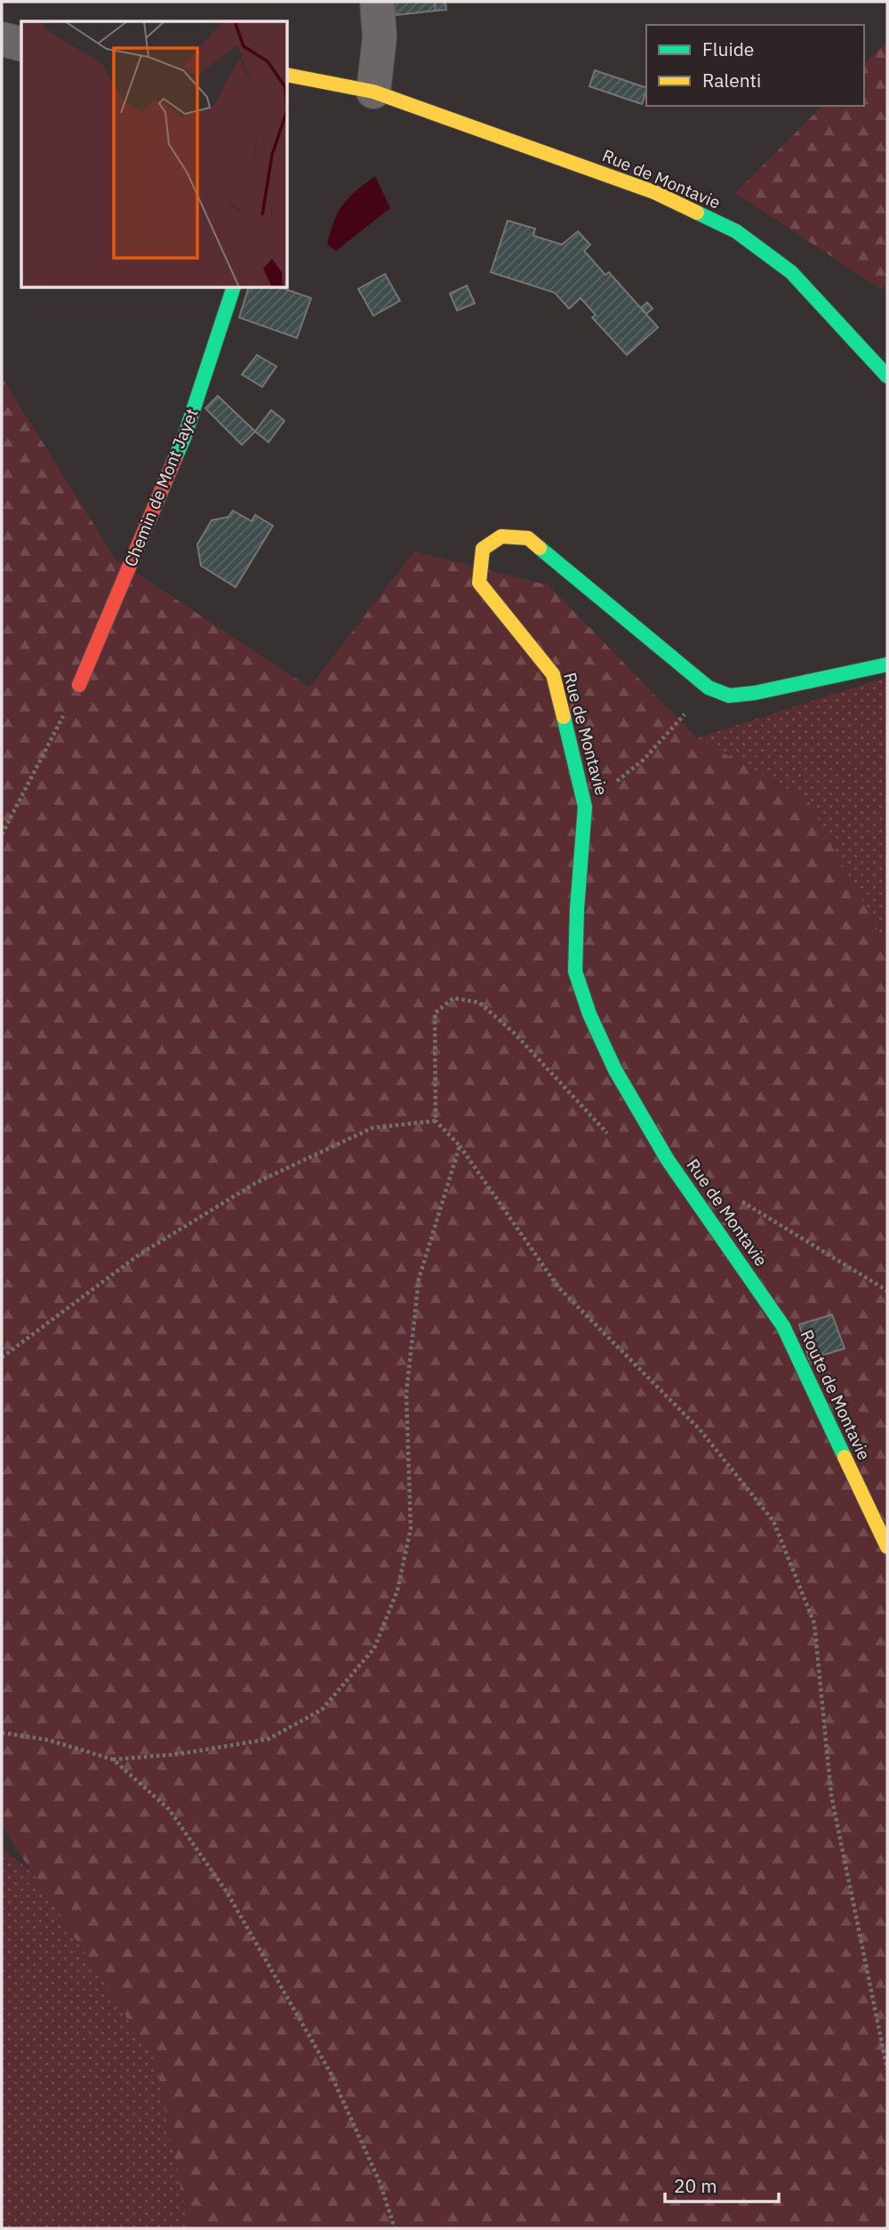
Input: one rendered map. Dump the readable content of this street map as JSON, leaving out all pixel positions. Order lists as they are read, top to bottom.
{
  "streets": {
    "street": ["Rue de Montavie", "Chemin de Mont Jayet", "Route de Montavie"]
  },
  "crossings": [
    ["Rue de Montavie", "Route de Montavie"]
  ],
  "legend": ["Fluide", "Ralenti"],
  "scale_bar": "20 m"
}
